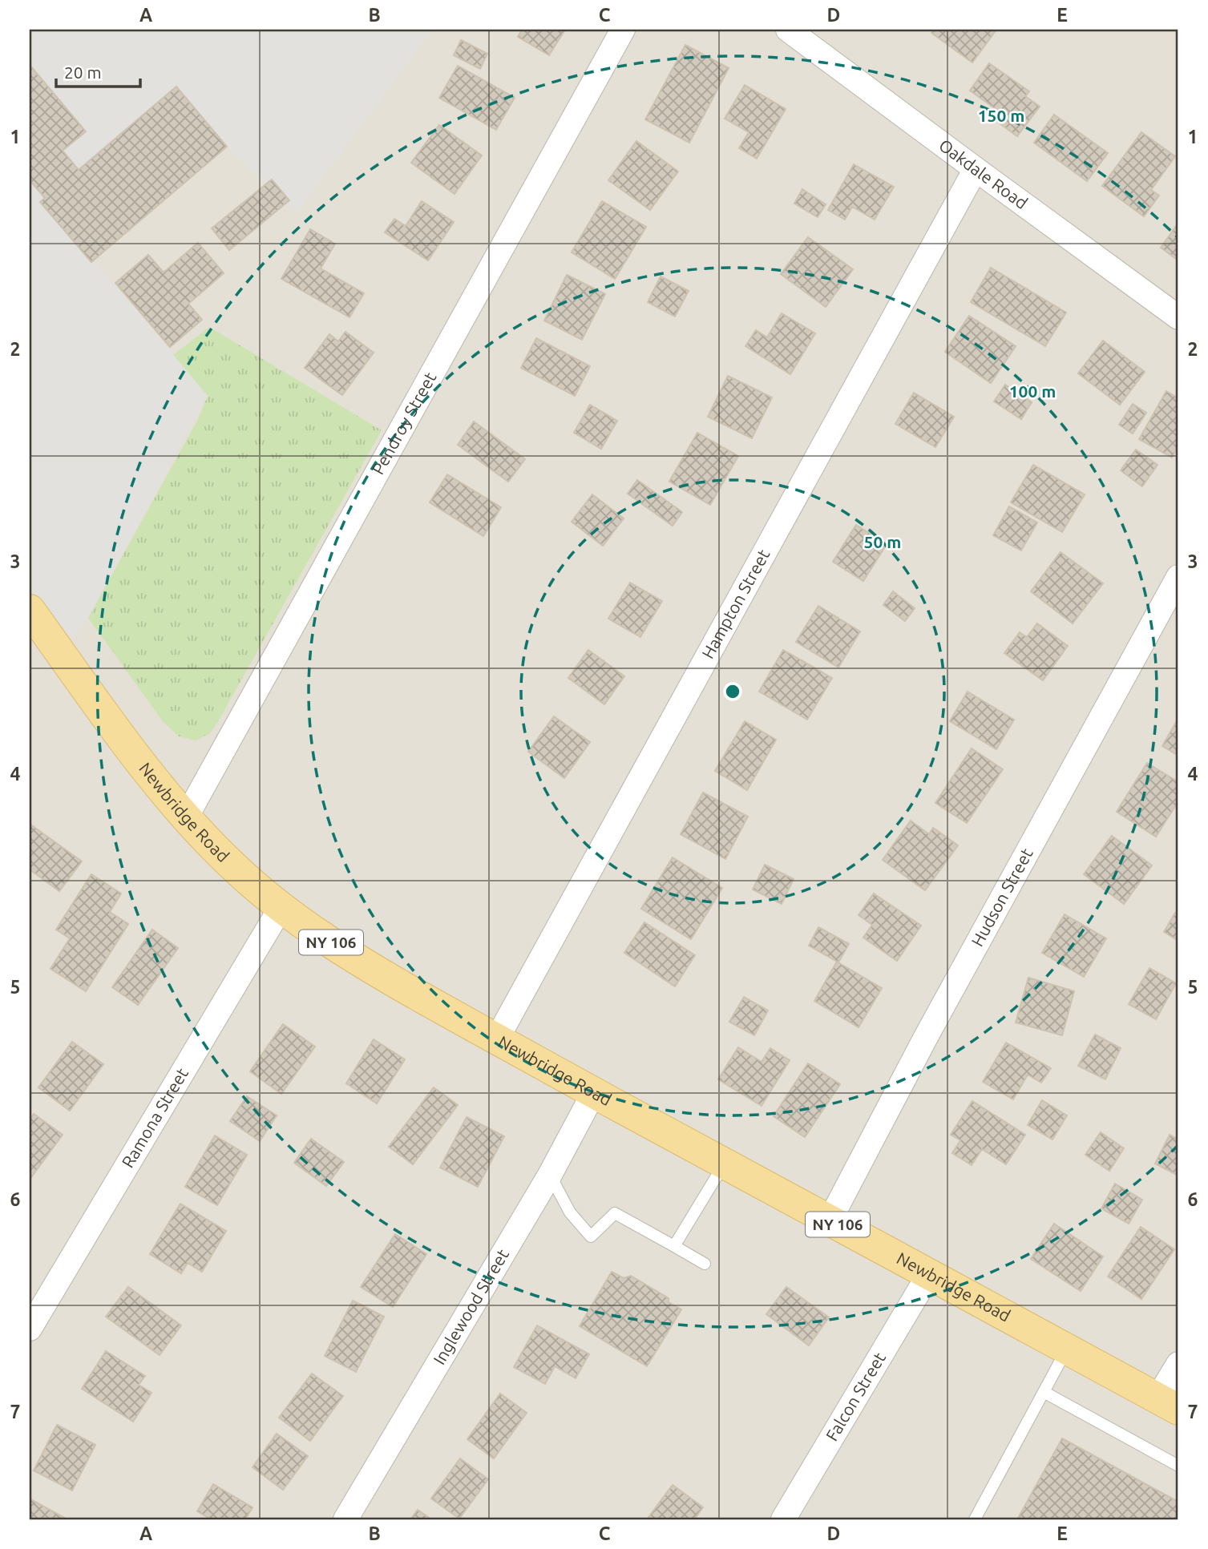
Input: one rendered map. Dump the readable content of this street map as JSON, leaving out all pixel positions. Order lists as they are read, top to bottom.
{
  "streets": {
    "main road": ["Newbridge Road", "NY 106"],
    "street": [
      "Oakdale Road",
      "Pendroy Street",
      "Hampton Street",
      "Hudson Street",
      "Ramona Street",
      "Inglewood Street",
      "Falcon Street"
    ]
  },
  "crossings": [
    ["Oakdale Road", "Hampton Street"],
    ["Pendroy Street", "Newbridge Road"],
    ["Hampton Street", "Newbridge Road"],
    ["Newbridge Road", "Hudson Street"],
    ["Newbridge Road", "Ramona Street"],
    ["Newbridge Road", "Inglewood Street"],
    ["Newbridge Road", "Falcon Street"]
  ],
  "scale_bar": "20 m",
  "grid": {
    "columns": [
      "A",
      "B",
      "C",
      "D",
      "E"
    ],
    "rows": [
      "1",
      "2",
      "3",
      "4",
      "5",
      "6",
      "7"
    ]
  },
  "rings": ["150 m", "100 m", "50 m"]
}
